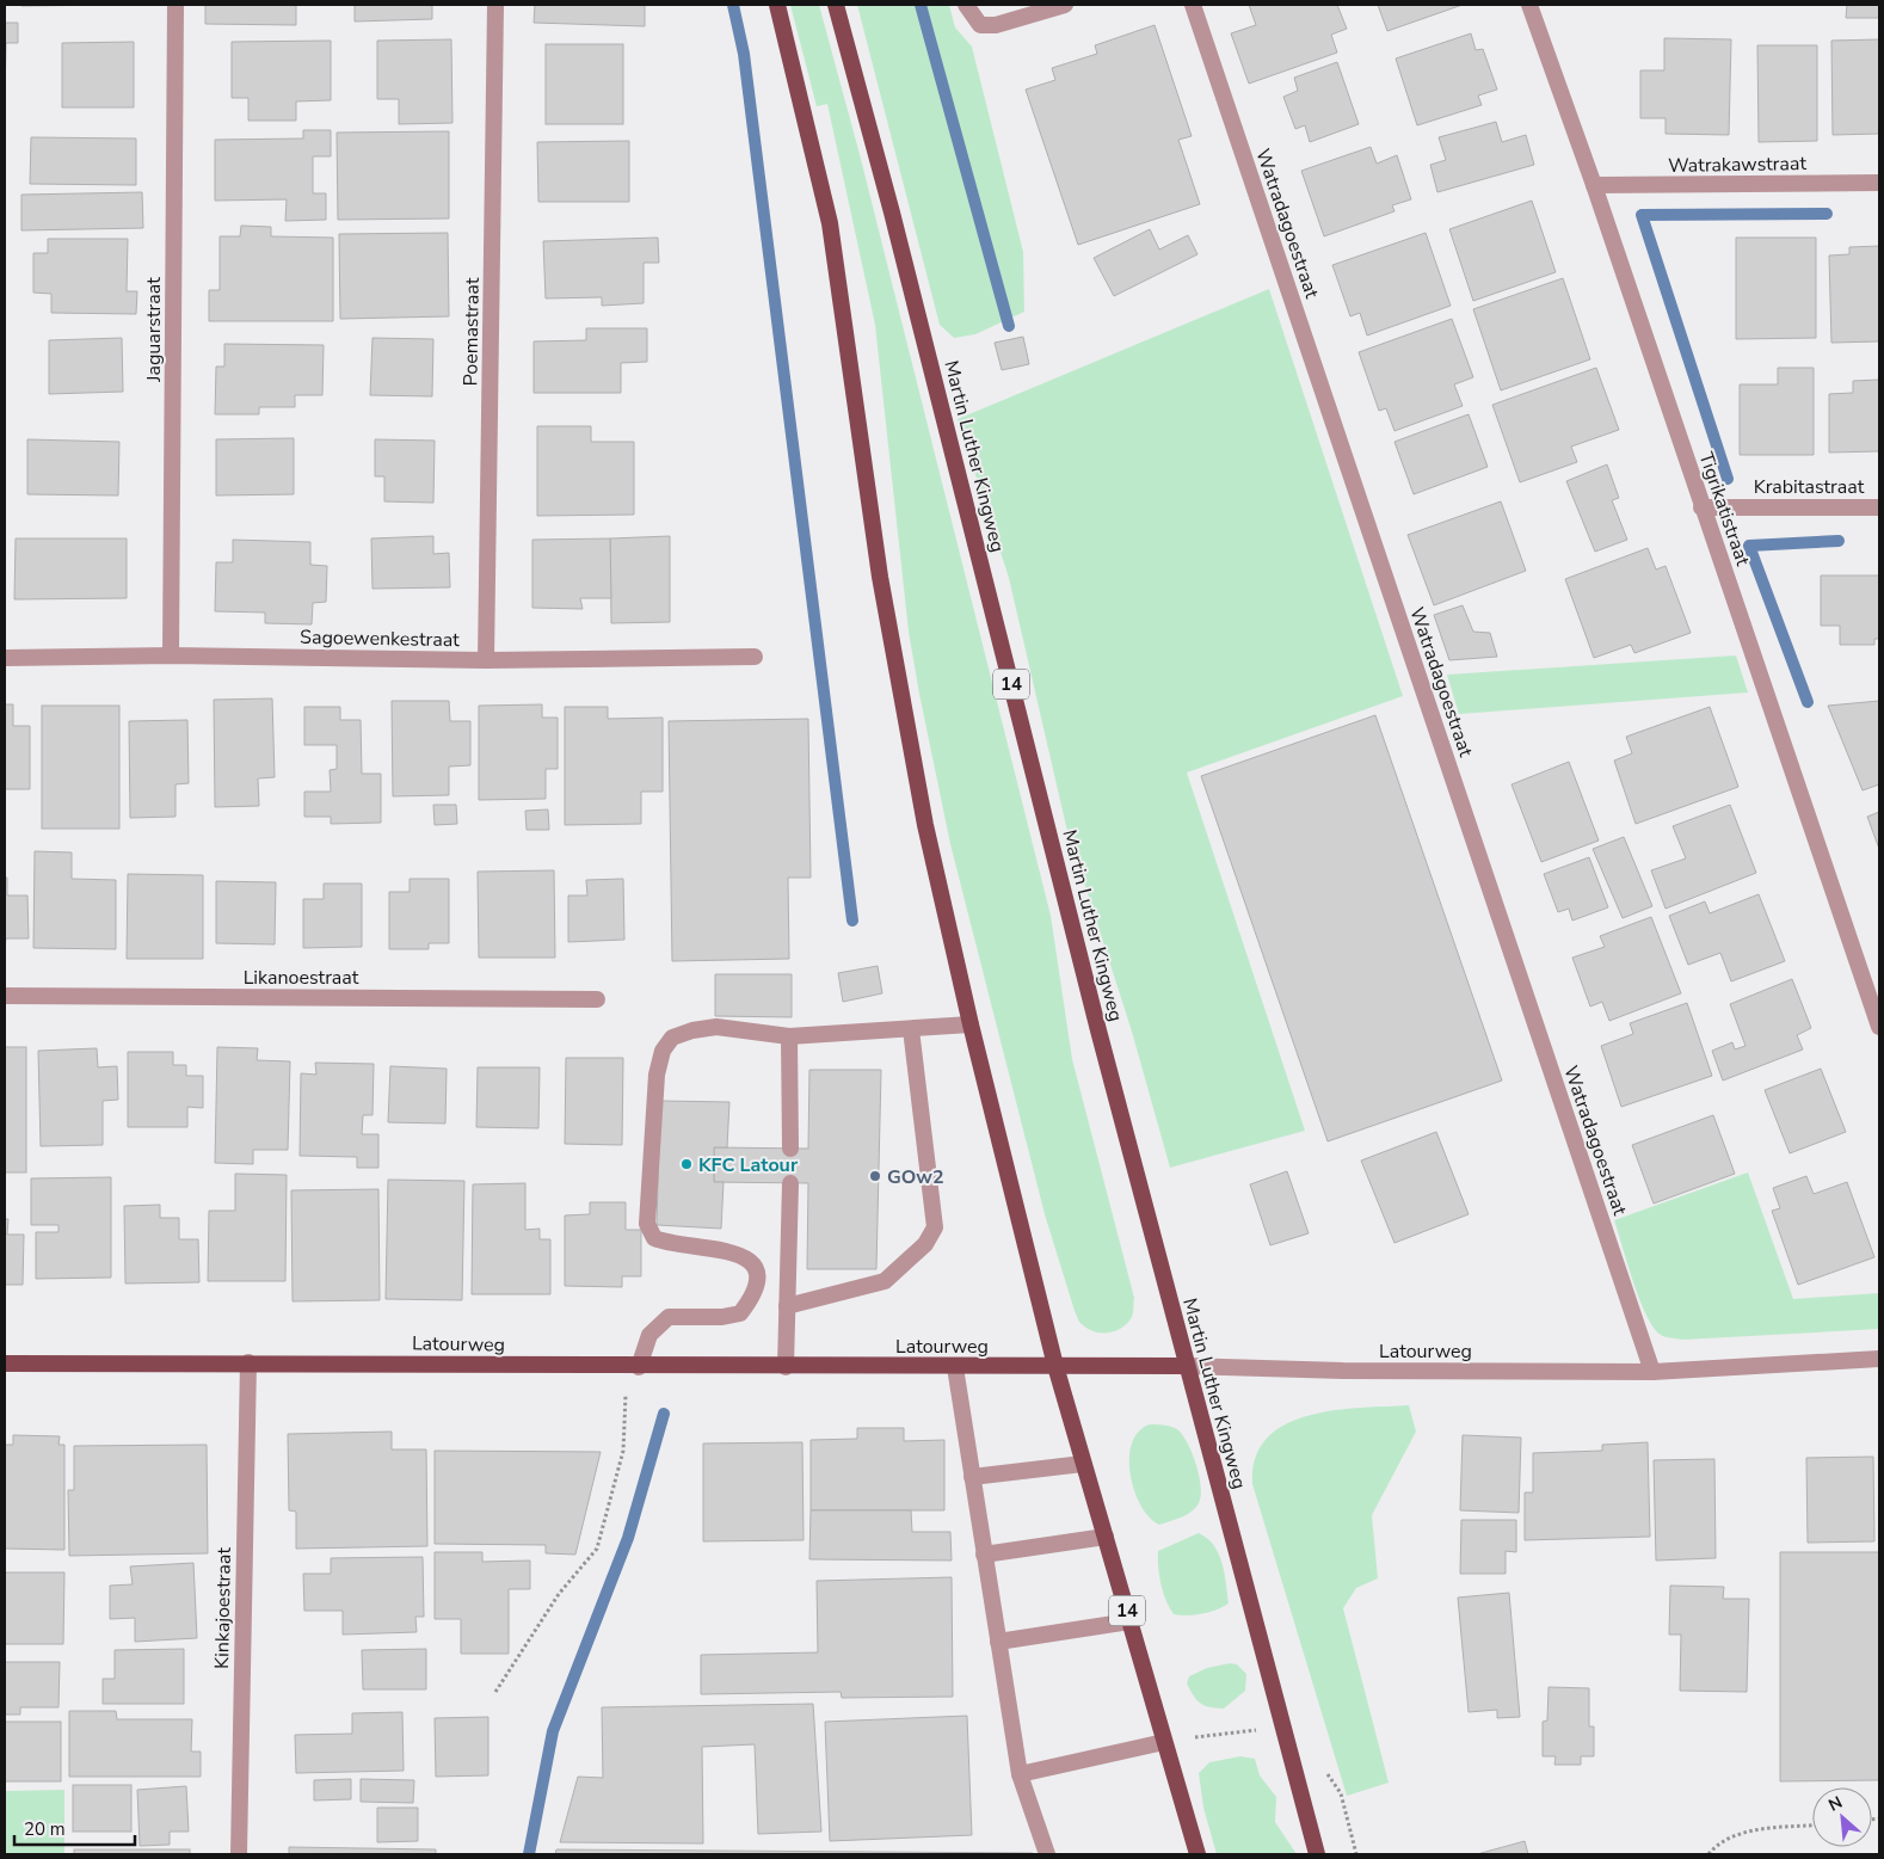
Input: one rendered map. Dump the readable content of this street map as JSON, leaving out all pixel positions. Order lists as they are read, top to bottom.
{
  "streets": {
    "main road": ["Martin Luther Kingweg", "14", "Latourweg"],
    "street": [
      "Watrakawstraat",
      "Watradagoestraat",
      "Jaguarstraat",
      "Poemastraat",
      "Krabitastraat",
      "Tigrikatistraat",
      "Sagoewenkestraat",
      "Likanoestraat",
      "Kinkajoestraat"
    ]
  },
  "crossings": [
    ["Watrakawstraat", "Tigrikatistraat"],
    ["Watradagoestraat", "Latourweg"],
    ["Jaguarstraat", "Sagoewenkestraat"],
    ["Poemastraat", "Sagoewenkestraat"],
    ["Martin Luther Kingweg", "Latourweg"],
    ["Krabitastraat", "Tigrikatistraat"],
    ["14", "Latourweg"],
    ["Latourweg", "Kinkajoestraat"]
  ],
  "places": ["KFC Latour", "GOw2"],
  "scale_bar": "20 m",
  "north": "top left"
}
